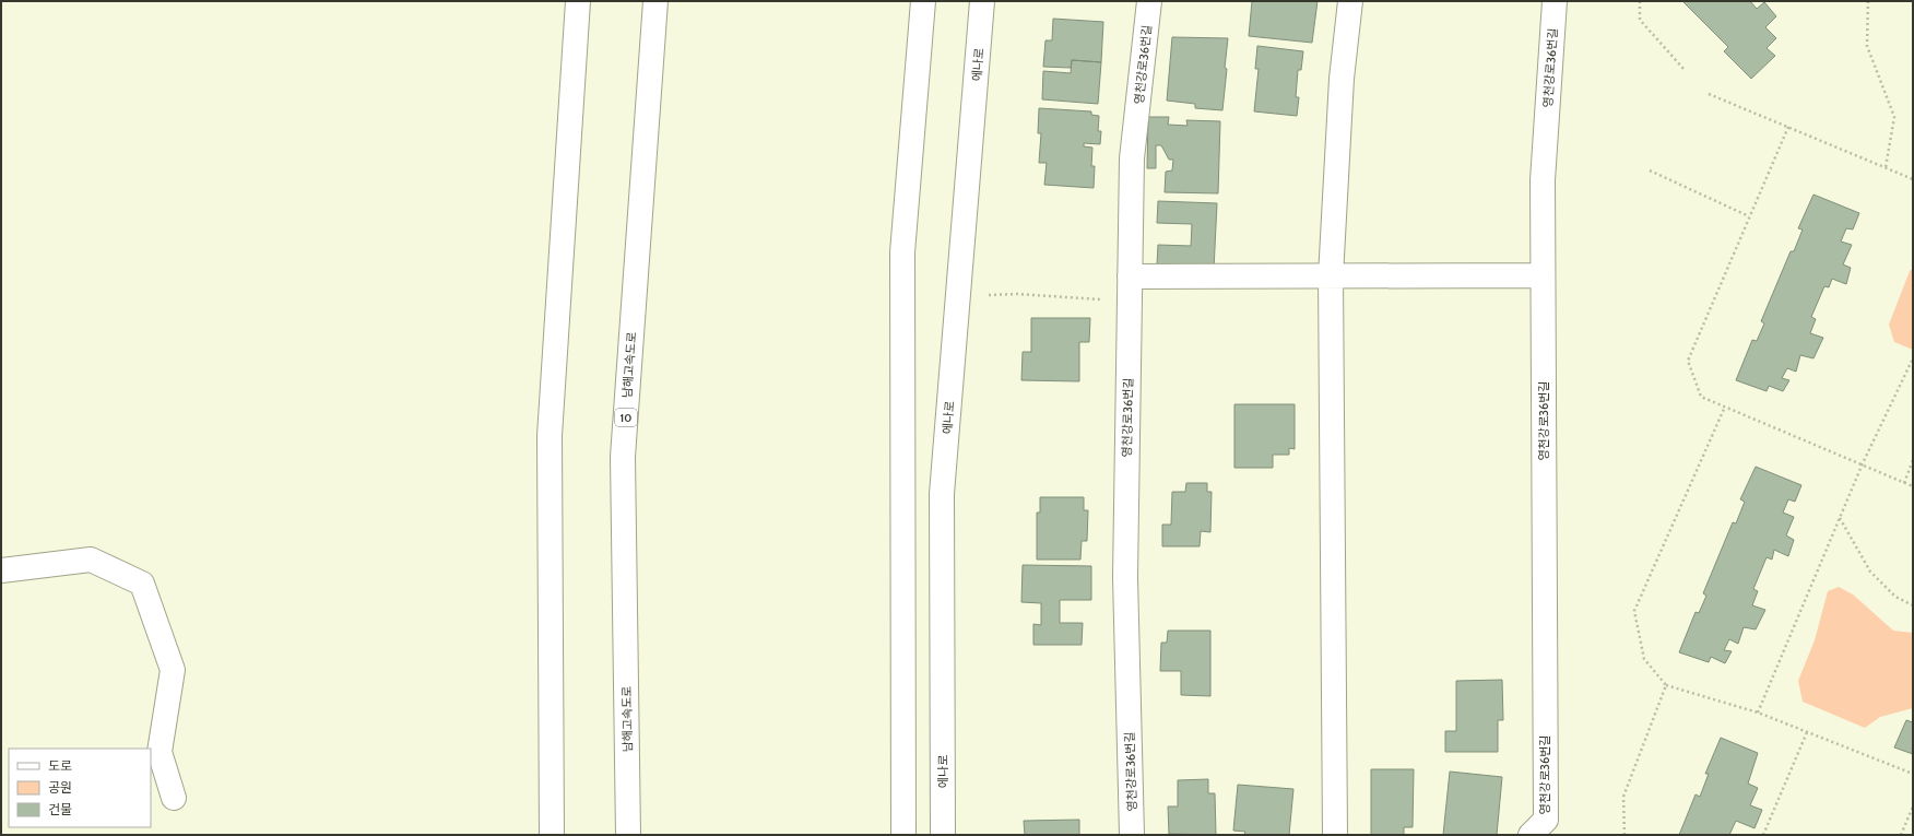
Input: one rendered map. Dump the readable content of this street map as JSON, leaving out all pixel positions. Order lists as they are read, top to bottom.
{
  "streets": {
    "main road": [
      "에나로",
      "영천강로36번길",
      "남해고속도로",
      "10"
    ]
  },
  "legend": ["도로", "공원", "건물"]
}
